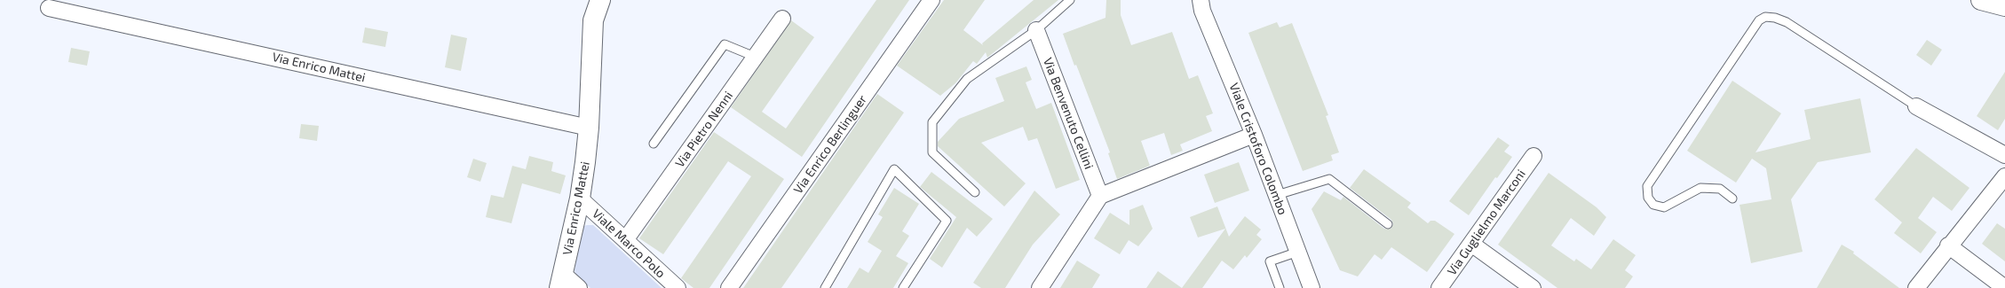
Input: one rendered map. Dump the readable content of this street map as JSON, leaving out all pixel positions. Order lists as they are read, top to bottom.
{
  "streets": {
    "main road": ["Via Enrico Mattei"],
    "street": [
      "Via Benvenuto Cellini",
      "Via Pietro Nenni",
      "Via Enrico Berlinguer",
      "Viale Cristoforo Colombo",
      "Via Guglielmo Marconi",
      "Viale Marco Polo"
    ]
  },
  "crossings": [
    ["Via Enrico Mattei", "Viale Marco Polo"],
    ["Via Pietro Nenni", "Viale Marco Polo"]
  ]
}
